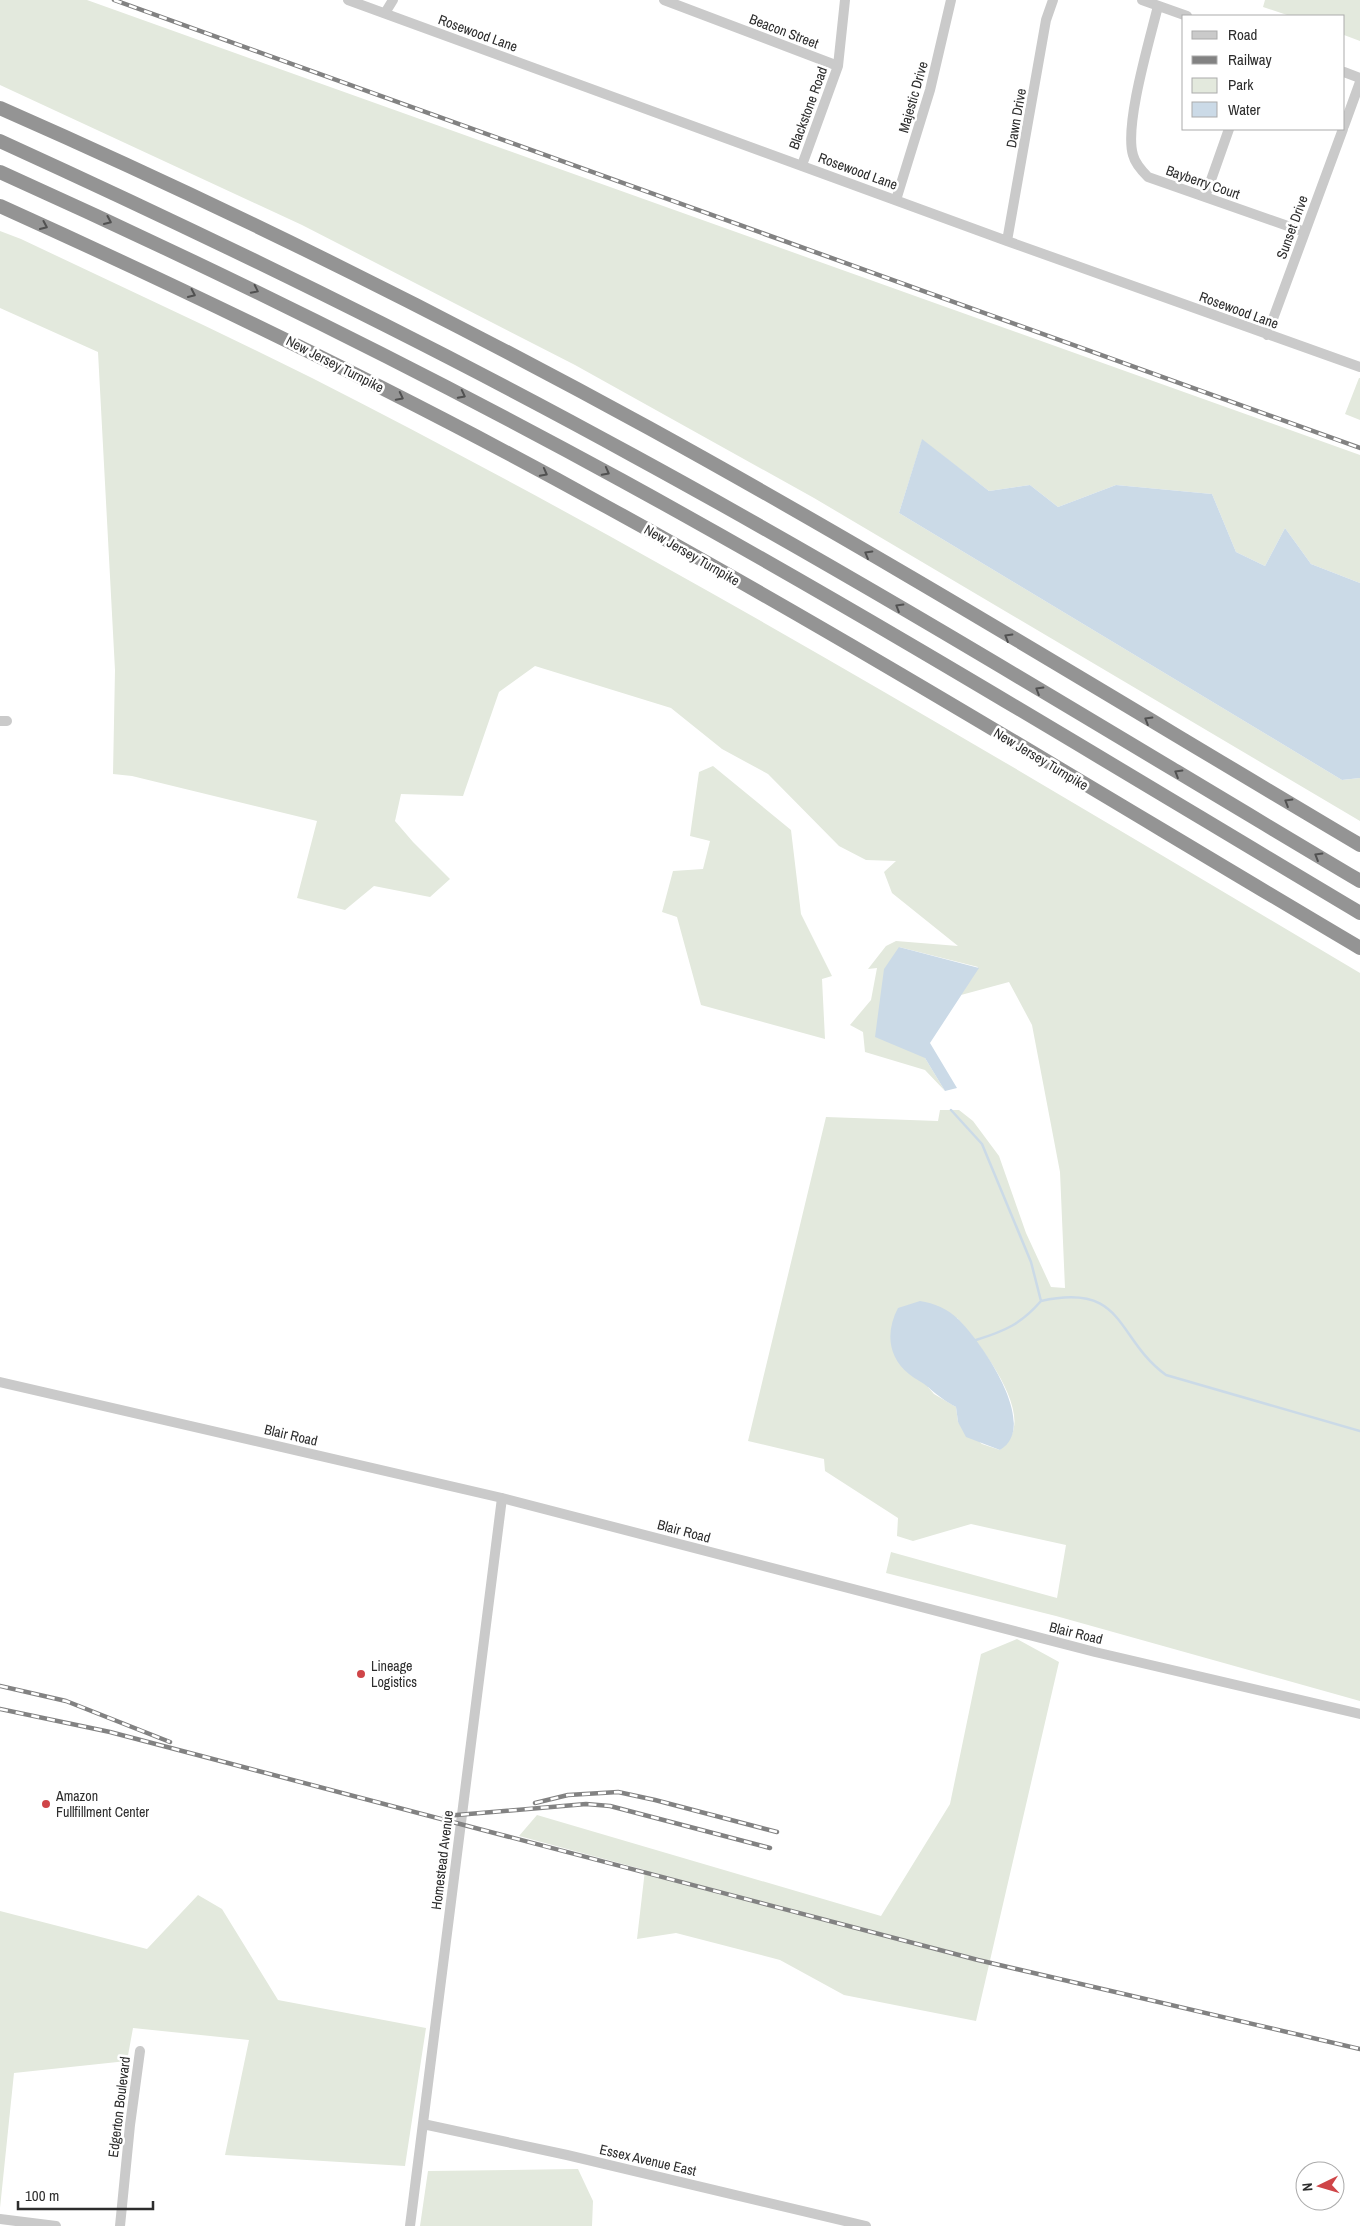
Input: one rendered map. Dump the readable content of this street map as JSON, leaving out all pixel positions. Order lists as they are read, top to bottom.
{
  "streets": {
    "highway": ["New Jersey Turnpike"],
    "street": [
      "Beacon Street",
      "Rosewood Lane",
      "Majestic Drive",
      "Blackstone Road",
      "Dawn Drive",
      "Bayberry Court",
      "Sunset Drive",
      "Blair Road",
      "Homestead Avenue",
      "Edgerton Boulevard",
      "Essex Avenue East"
    ]
  },
  "crossings": [
    ["Beacon Street", "Blackstone Road"],
    ["Rosewood Lane", "Majestic Drive"],
    ["Rosewood Lane", "Blackstone Road"],
    ["Rosewood Lane", "Dawn Drive"],
    ["Rosewood Lane", "Sunset Drive"],
    ["Bayberry Court", "Sunset Drive"],
    ["Blair Road", "Homestead Avenue"],
    ["Homestead Avenue", "Essex Avenue East"]
  ],
  "places": ["Lineage Logistics", "Amazon Fullfillment Center"],
  "legend": [
    "Road",
    "Railway",
    "Park",
    "Water"
  ],
  "scale_bar": "100 m",
  "north": "left"
}
